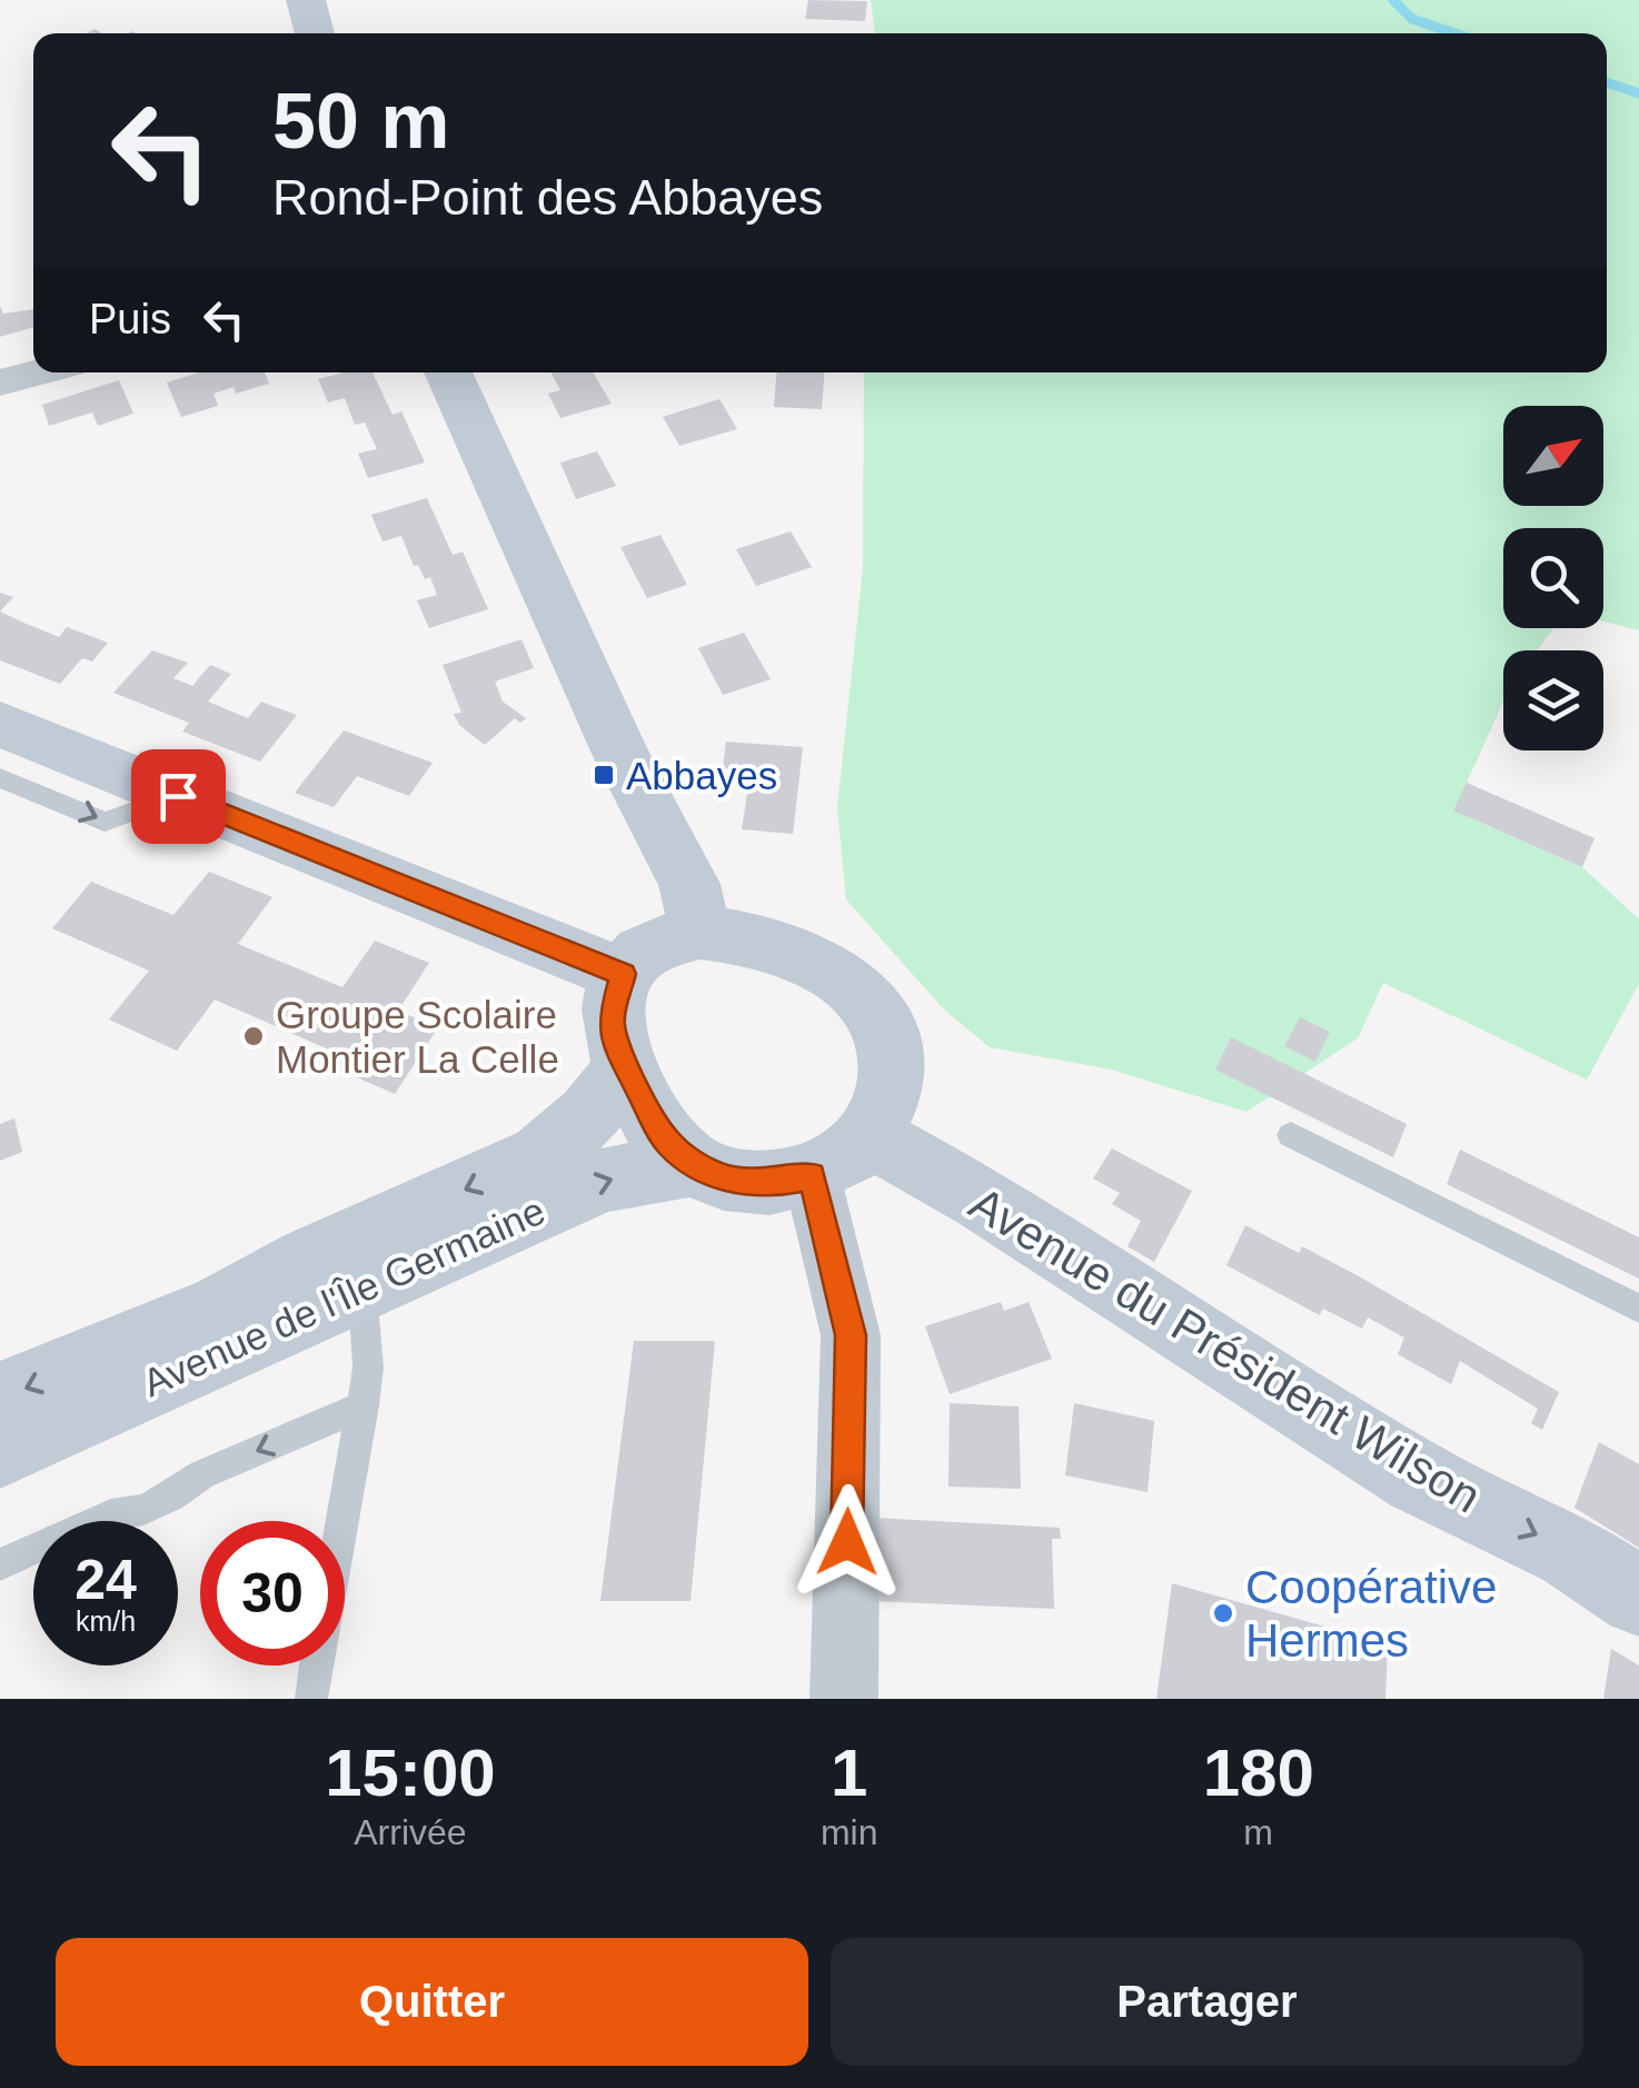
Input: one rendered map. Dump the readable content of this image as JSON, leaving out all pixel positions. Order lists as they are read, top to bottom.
{
  "streets": {
    "street": ["Avenue de l'Île Germaine", "Avenue du Président Wilson"]
  },
  "crossings": [
    ["Avenue de l'Île Germaine", "Avenue du Président Wilson"]
  ],
  "one_way": ["Avenue du Président Wilson"],
  "places": {
    "transit": ["Abbayes"],
    "other": ["Groupe Scolaire Montier La Celle", "Coopérative Hermes"]
  },
  "north": "top right",
  "page": {
    "turn": ["50 m", "Rond-Point des Abbayes"],
    "then": "Puis",
    "speed": "24 km/h",
    "limit": "30",
    "eta": [
      "15:00",
      "Arrivée",
      "1",
      "min",
      "180",
      "m"
    ],
    "buttons": ["Quitter", "Partager"]
  }
}
